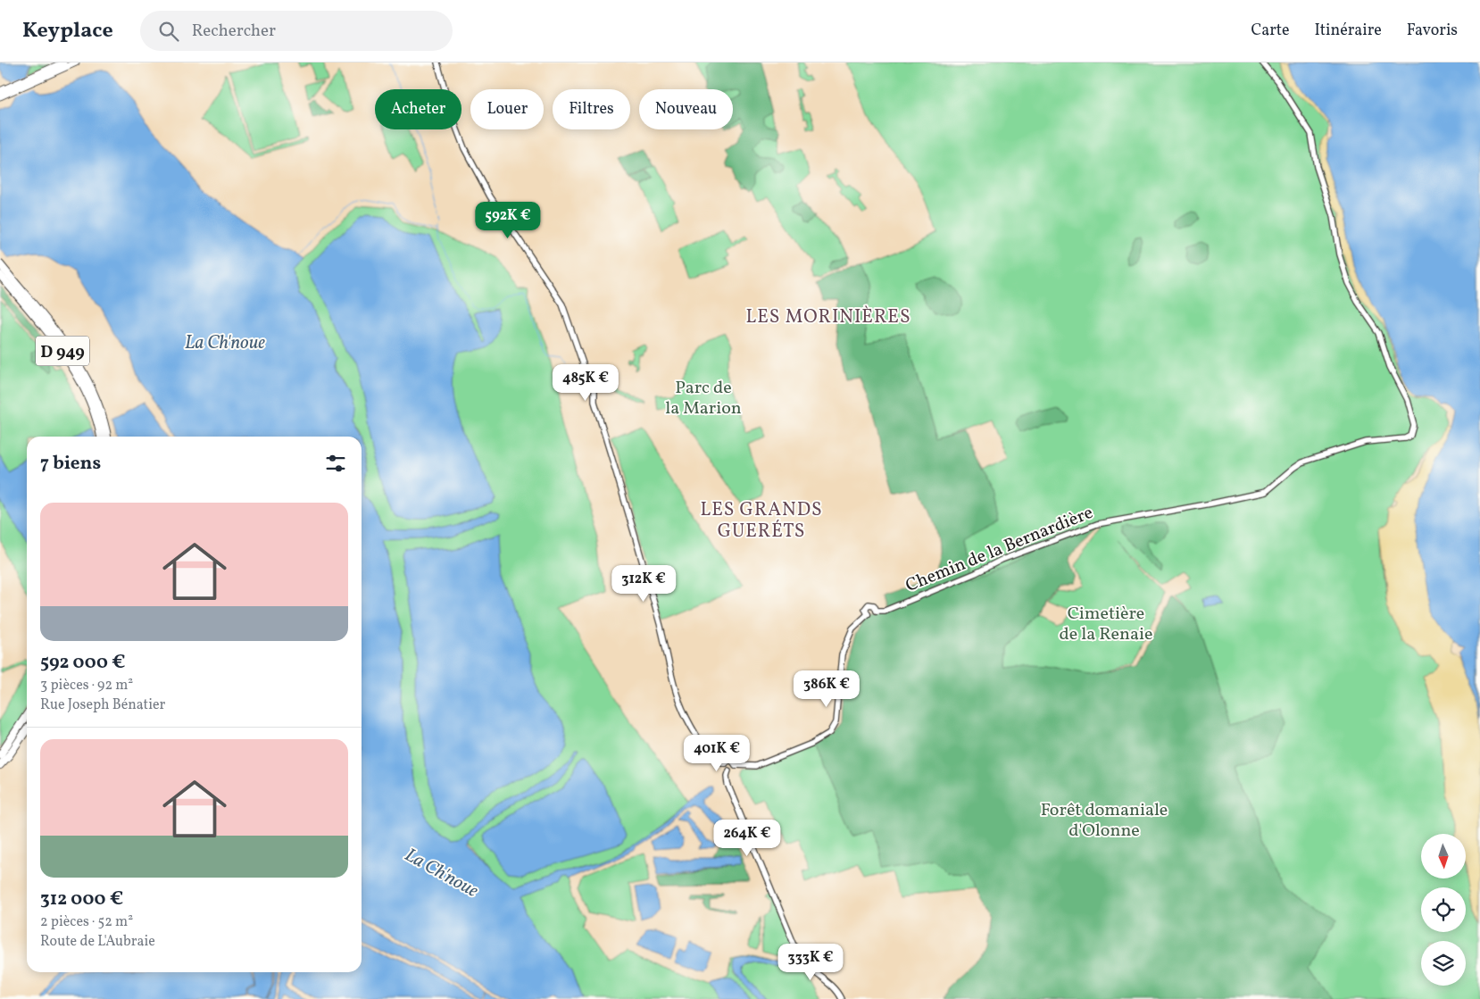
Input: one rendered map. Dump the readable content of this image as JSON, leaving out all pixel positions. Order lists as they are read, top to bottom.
{
  "streets": {
    "main road": ["D 949"],
    "street": ["Chemin de la Bernardière"]
  },
  "districts": ["LES MORINIÈRES", "LES GRANDS GUERÉTS"],
  "water": ["La Ch'noue"],
  "parks": ["Parc de la Marion", "Cimetière de la Renaie", "Forêt domaniale d'Olonne"],
  "north": "bottom",
  "page": {
    "header": "Keyplace",
    "search": "Rechercher",
    "nav": ["Carte", "Itinéraire", "Favoris"],
    "chip": [
      "Acheter",
      "Louer",
      "Filtres",
      "Nouveau"
    ],
    "price": [
      "592K €",
      "485K €",
      "312K €",
      "386K €",
      "401K €",
      "264K €",
      "333K €"
    ],
    "heading": "7 biens",
    "list": [
      {
        "name": "592 000 €",
        "note": "3 pièces · 92 m² · Rue Joseph Bénatier"
      },
      {
        "name": "312 000 €",
        "note": "2 pièces · 52 m² · Route de L'Aubraie"
      }
    ]
  }
}
